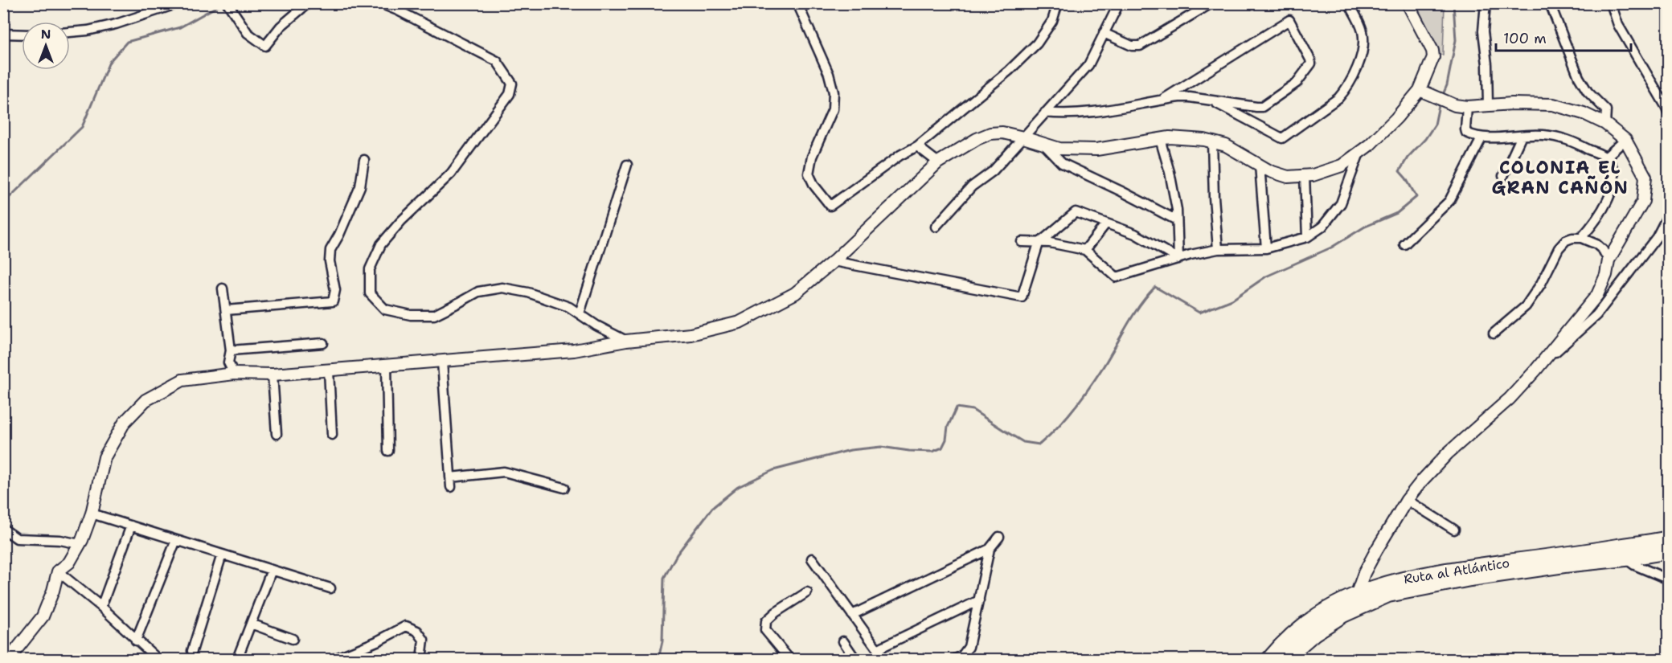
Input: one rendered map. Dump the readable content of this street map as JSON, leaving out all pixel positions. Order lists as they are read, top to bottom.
{
  "streets": {
    "highway": ["Ruta al Atlántico"]
  },
  "districts": ["COLONIA EL GRAN CAÑÓN"],
  "scale_bar": "100 m",
  "north": "top"
}
